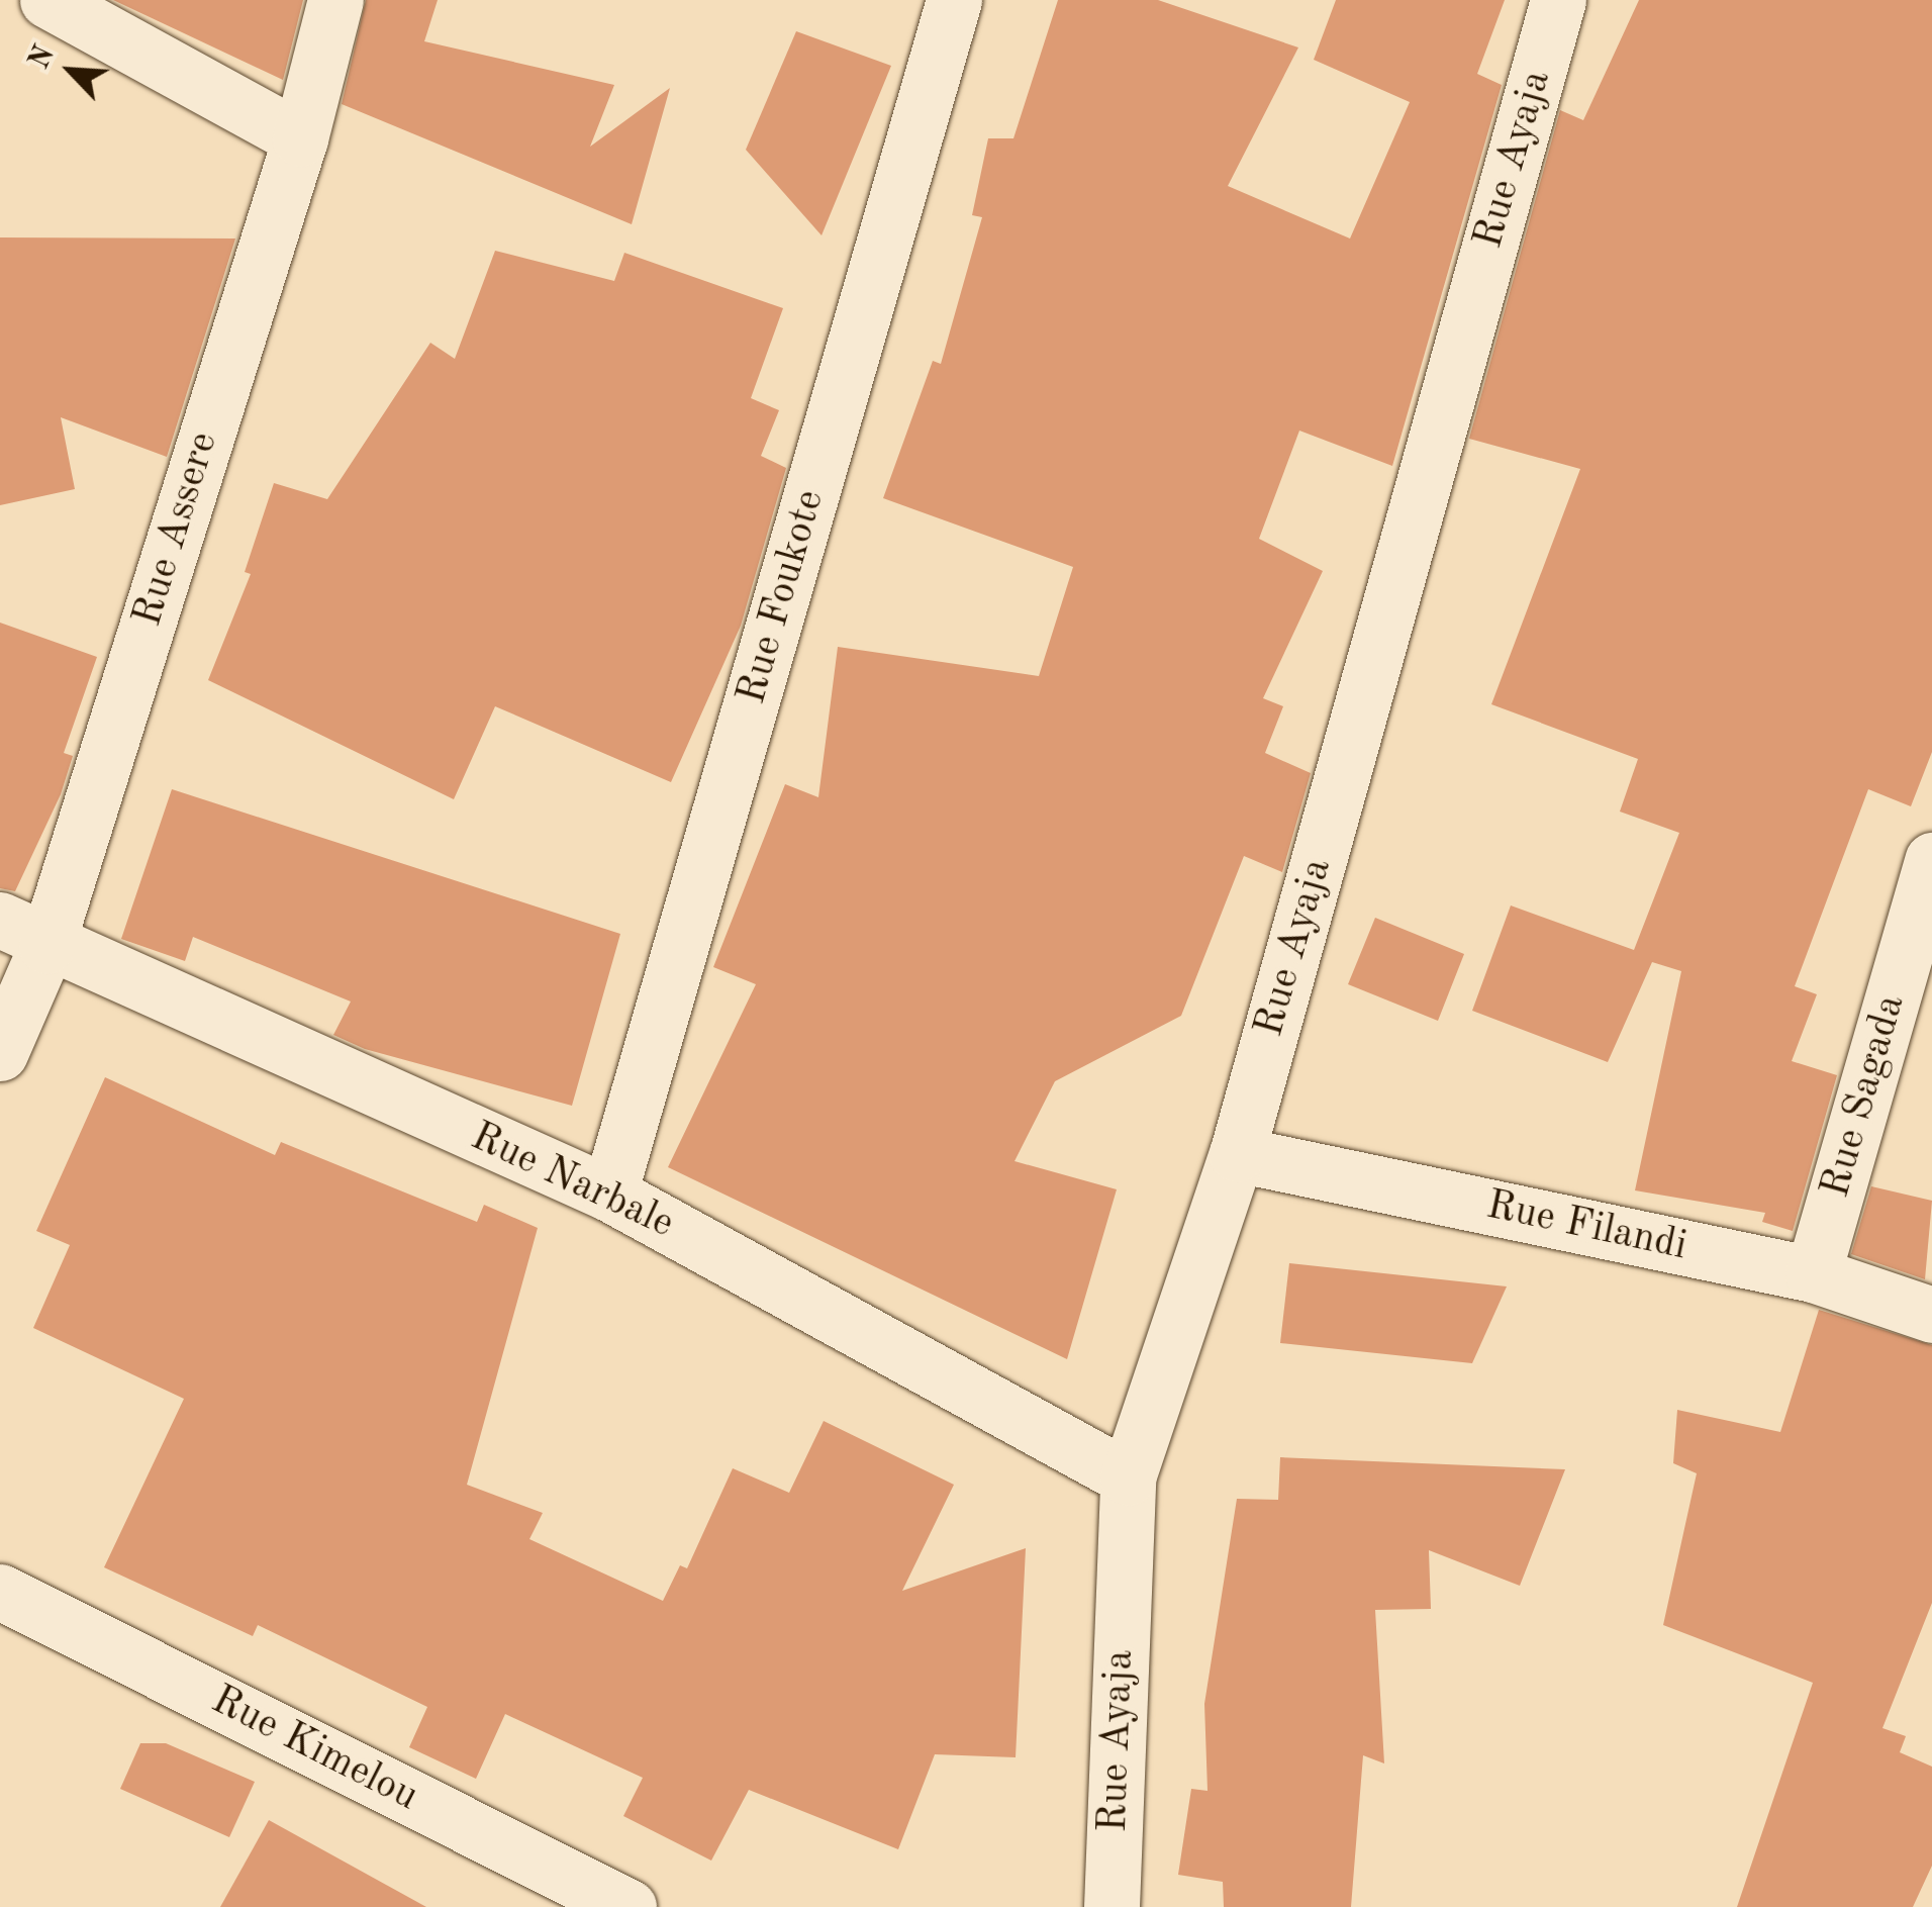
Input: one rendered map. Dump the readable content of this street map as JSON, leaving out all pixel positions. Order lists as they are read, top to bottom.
{
  "streets": {
    "street": [
      "Rue Ayaja",
      "Rue Assere",
      "Rue Foukote",
      "Rue Sagada",
      "Rue Narbale",
      "Rue Filandi",
      "Rue Kimelou"
    ]
  },
  "crossings": [
    ["Rue Ayaja", "Rue Narbale"],
    ["Rue Ayaja", "Rue Filandi"],
    ["Rue Assere", "Rue Narbale"],
    ["Rue Foukote", "Rue Narbale"],
    ["Rue Sagada", "Rue Filandi"]
  ],
  "north": "top left"
}
